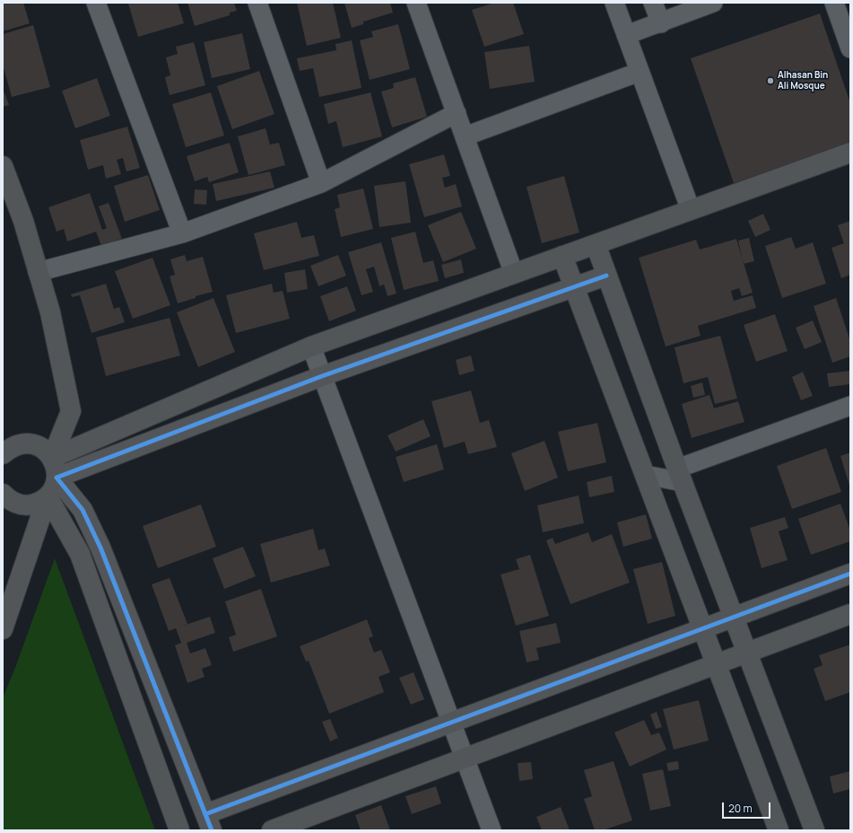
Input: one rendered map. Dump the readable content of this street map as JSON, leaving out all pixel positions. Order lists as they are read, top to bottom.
{
  "places": ["Alhasan Bin Ali Mosque"],
  "scale_bar": "20 m"
}
